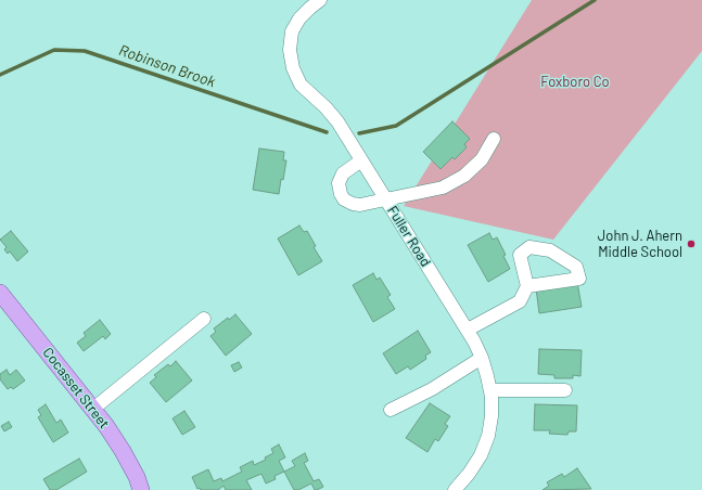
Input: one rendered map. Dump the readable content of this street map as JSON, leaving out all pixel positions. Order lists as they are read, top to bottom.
{
  "streets": {
    "main road": ["Cocasset Street"],
    "street": ["Fuller Road"]
  },
  "water": ["Robinson Brook"],
  "parks": ["Foxboro Co"],
  "places": ["John J. Ahern Middle School"]
}
